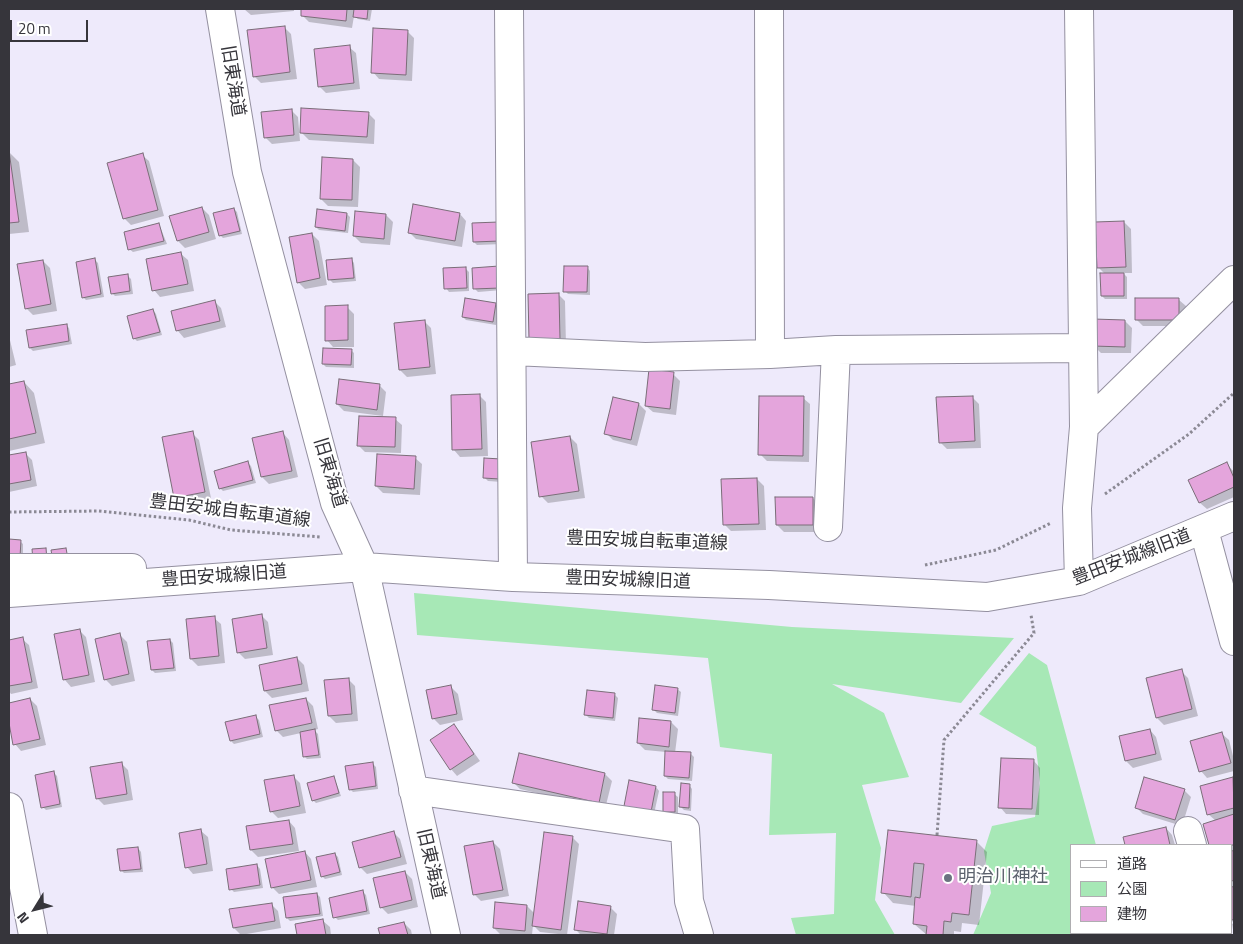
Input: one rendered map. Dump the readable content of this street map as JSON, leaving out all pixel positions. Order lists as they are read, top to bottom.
{
  "streets": {
    "street": ["旧東海道", "豊田安城線旧道"],
    "path": ["豊田安城自転車道線"]
  },
  "crossings": [
    ["旧東海道", "豊田安城自転車道線"],
    ["旧東海道", "豊田安城線旧道"]
  ],
  "places": ["明治川神社"],
  "legend": ["道路", "公園", "建物"],
  "scale_bar": "20 m",
  "north": "bottom left"
}
